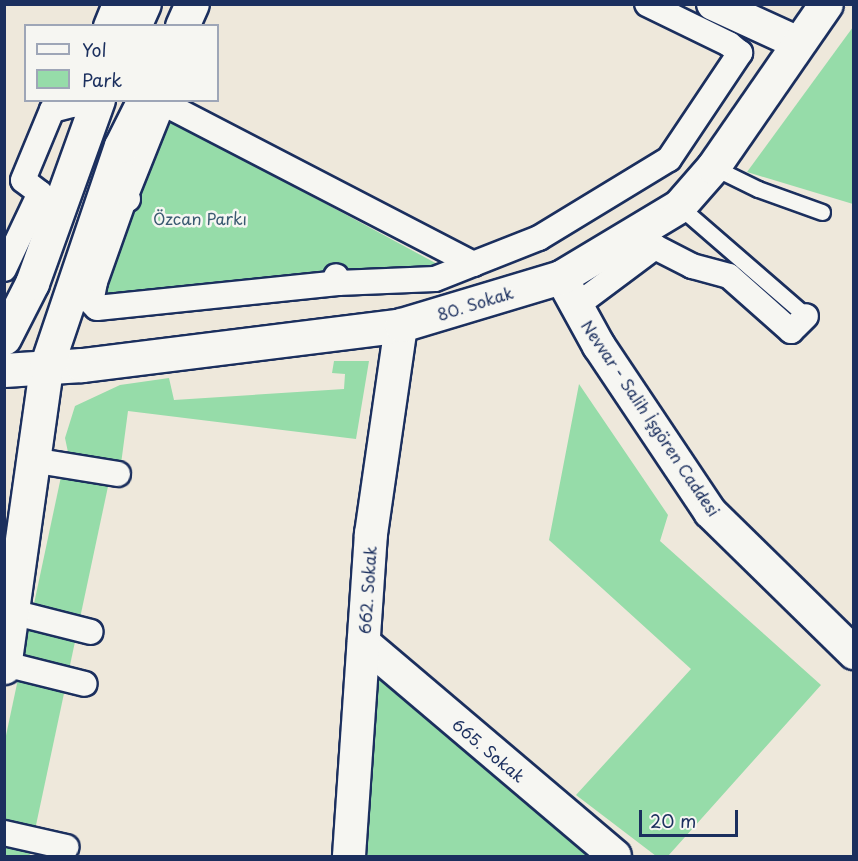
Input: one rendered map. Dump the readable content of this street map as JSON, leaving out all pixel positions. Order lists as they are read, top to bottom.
{
  "streets": {
    "street": [
      "80. Sokak",
      "Nevvar - Salih İşgören Caddesi",
      "662. Sokak",
      "665. Sokak"
    ]
  },
  "crossings": [
    ["80. Sokak", "Nevvar - Salih İşgören Caddesi"],
    ["80. Sokak", "662. Sokak"],
    ["662. Sokak", "665. Sokak"]
  ],
  "parks": ["Özcan Parkı"],
  "legend": ["Yol", "Park"],
  "scale_bar": "20 m"
}
